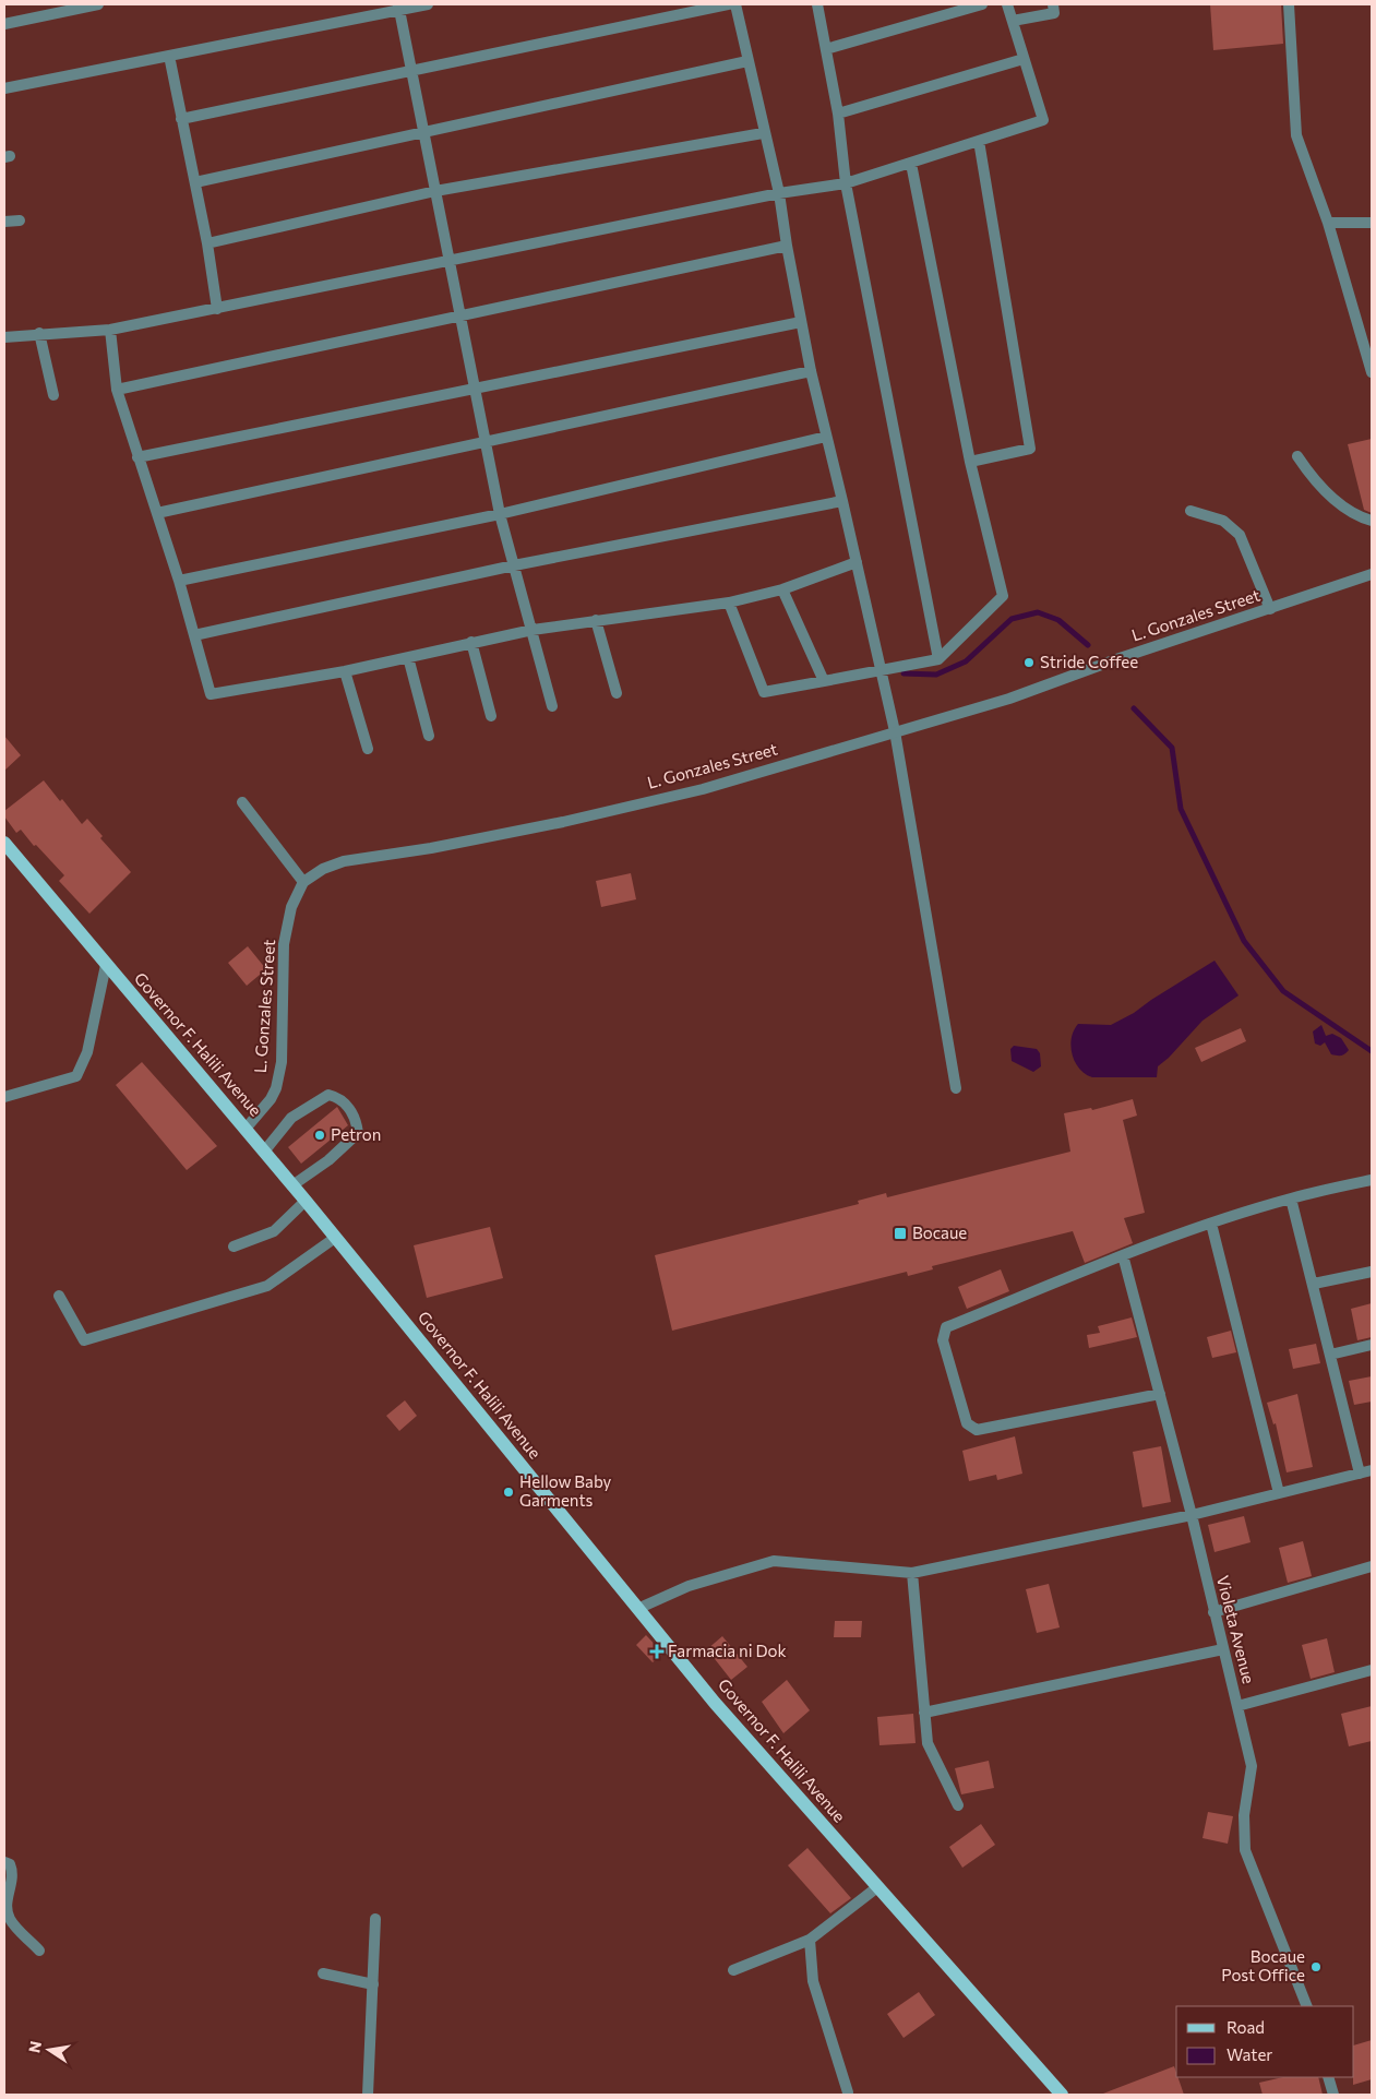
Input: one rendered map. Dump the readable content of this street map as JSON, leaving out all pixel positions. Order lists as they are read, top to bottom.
{
  "streets": {
    "main road": ["Governor F. Halili Avenue"],
    "street": ["L. Gonzales Street", "Violeta Avenue"]
  },
  "crossings": [
    ["L. Gonzales Street", "Governor F. Halili Avenue"]
  ],
  "places": {
    "other": [
      "Stride Coffee",
      "Petron",
      "Hellow Baby Garments",
      "Bocaue Post Office"
    ],
    "transit": ["Bocaue"],
    "health": ["Farmacia ni Dok"]
  },
  "legend": ["Road", "Water"],
  "north": "left"
}
